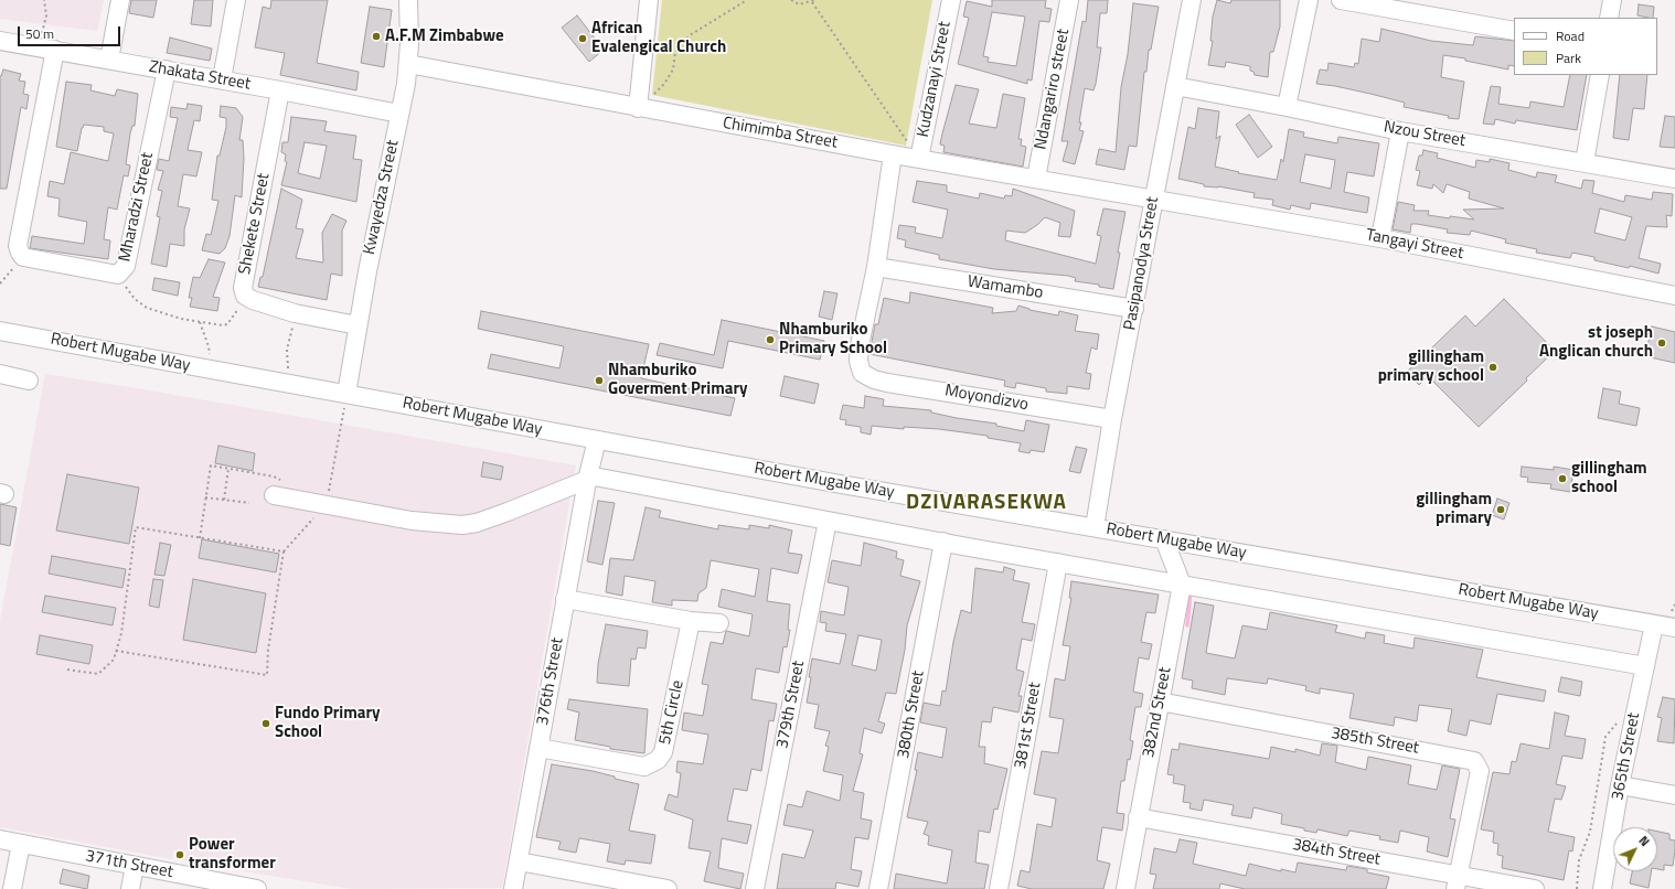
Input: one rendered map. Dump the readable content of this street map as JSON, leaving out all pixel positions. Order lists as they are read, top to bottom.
{
  "streets": {
    "street": [
      "Zhakata Street",
      "Kudzanayi Street",
      "Ndangariro street",
      "Chimimba Street",
      "Nzou Street",
      "Kwayedza Street",
      "Mharadzi Street",
      "Shekete Street",
      "Tangayi Street",
      "Pasipanodya Street",
      "Wamambo",
      "Robert Mugabe Way",
      "Moyondizvo",
      "376th Street",
      "379th Street",
      "5th Circle",
      "382nd Street",
      "380th Street",
      "381st Street",
      "385th Street",
      "365th Street",
      "384th Street",
      "371th Street"
    ]
  },
  "crossings": [
    ["Zhakata Street", "Kwayedza Street"],
    ["Zhakata Street", "Mharadzi Street"],
    ["Zhakata Street", "Shekete Street"],
    ["Kudzanayi Street", "Chimimba Street"],
    ["Ndangariro street", "Chimimba Street"],
    ["Chimimba Street", "Kwayedza Street"],
    ["Chimimba Street", "Tangayi Street"],
    ["Chimimba Street", "Pasipanodya Street"],
    ["Nzou Street", "Pasipanodya Street"],
    ["Kwayedza Street", "Shekete Street"],
    ["Kwayedza Street", "Robert Mugabe Way"],
    ["Tangayi Street", "Pasipanodya Street"],
    ["Pasipanodya Street", "Wamambo"],
    ["Pasipanodya Street", "Robert Mugabe Way"],
    ["Pasipanodya Street", "Moyondizvo"],
    ["Wamambo", "Moyondizvo"],
    ["Robert Mugabe Way", "376th Street"],
    ["Robert Mugabe Way", "365th Street"],
    ["376th Street", "5th Circle"],
    ["382nd Street", "385th Street"],
    ["382nd Street", "384th Street"],
    ["385th Street", "384th Street"]
  ],
  "districts": ["DZIVARASEKWA"],
  "places": [
    "A.F.M Zimbabwe",
    "African Evalengical Church",
    "Nhamburiko Primary School",
    "st joseph Anglican church",
    "gillingham primary school",
    "Nhamburiko Goverment Primary",
    "gillingham school",
    "gillingham primary",
    "Fundo Primary School",
    "Power transformer"
  ],
  "legend": ["Road", "Park"],
  "scale_bar": "50 m",
  "north": "top right"
}
